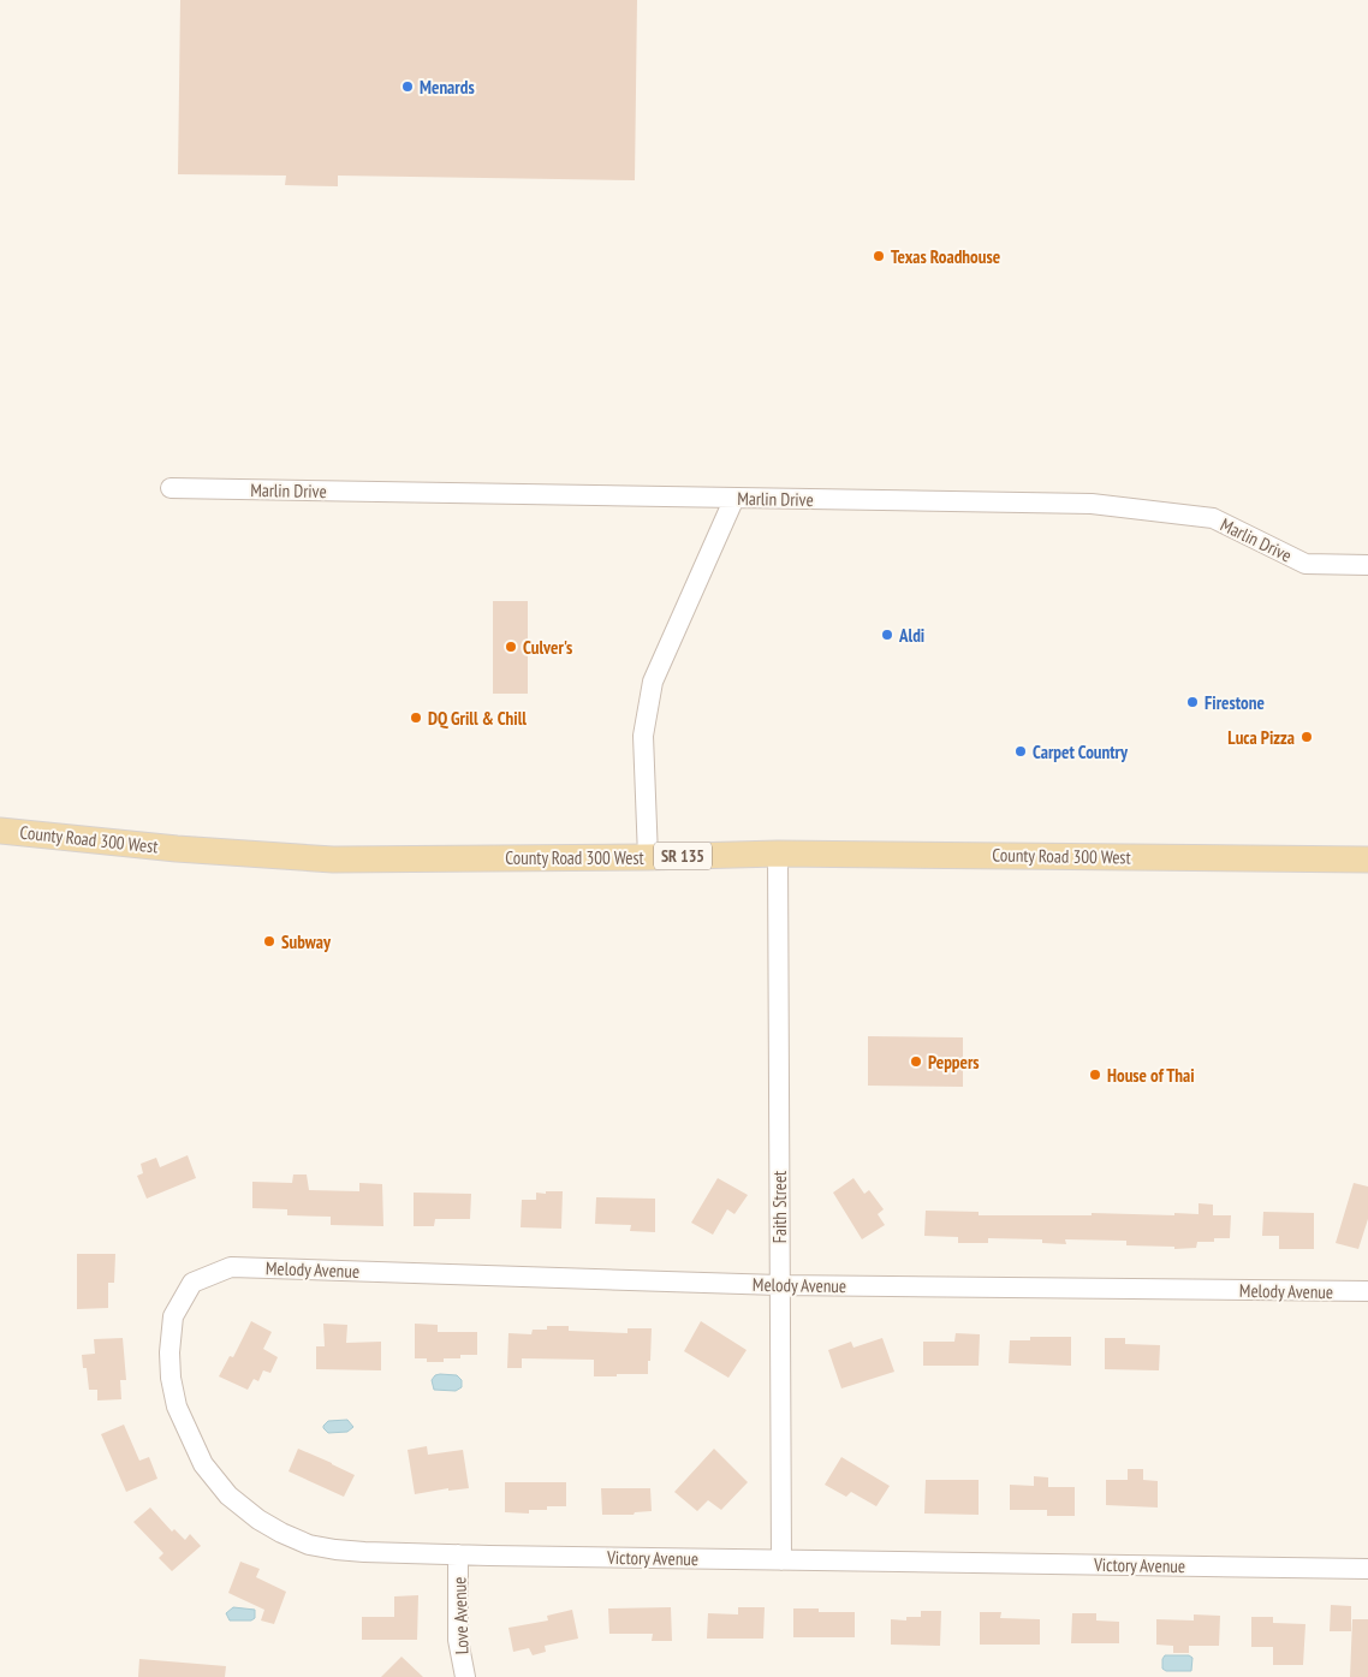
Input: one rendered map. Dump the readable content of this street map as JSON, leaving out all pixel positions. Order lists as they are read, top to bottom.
{
  "streets": {
    "main road": ["County Road 300 West", "SR 135"],
    "street": [
      "Marlin Drive",
      "Faith Street",
      "Melody Avenue",
      "Victory Avenue",
      "Love Avenue"
    ]
  },
  "crossings": [
    ["County Road 300 West", "Faith Street"],
    ["Faith Street", "Melody Avenue"],
    ["Faith Street", "Victory Avenue"],
    ["Melody Avenue", "Victory Avenue"],
    ["Victory Avenue", "Love Avenue"]
  ],
  "places": [
    "Menards",
    "Texas Roadhouse",
    "Aldi",
    "Culver's",
    "Firestone",
    "DQ Grill & Chill",
    "Luca Pizza",
    "Carpet Country",
    "Subway",
    "Peppers",
    "House of Thai"
  ]
}
